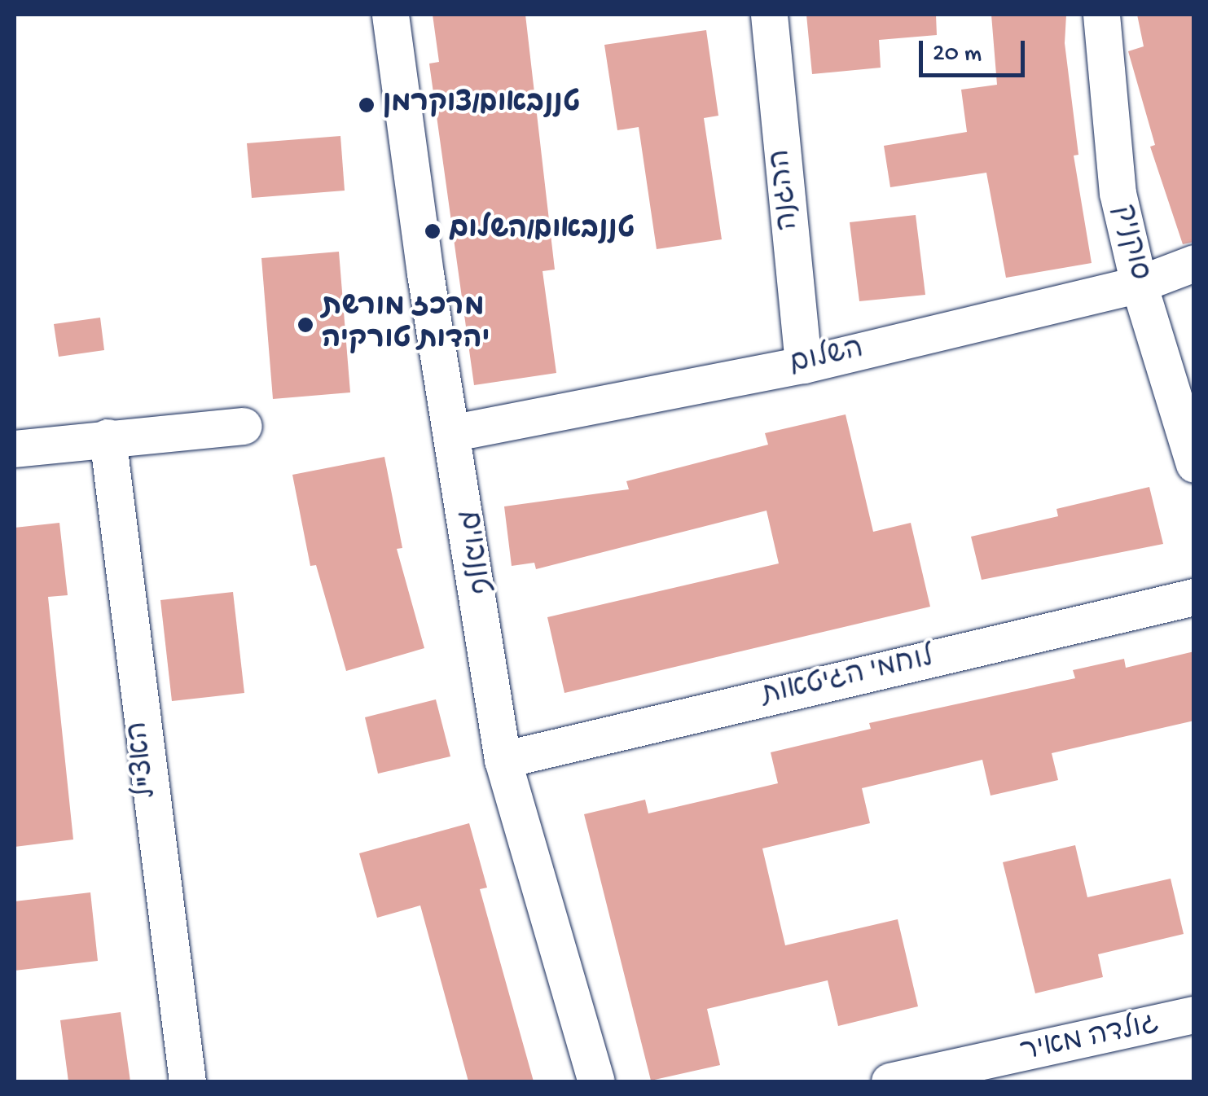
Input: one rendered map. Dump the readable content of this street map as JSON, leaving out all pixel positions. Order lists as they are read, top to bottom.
{
  "streets": {
    "street": [
      "ההגנה",
      "סוקניק",
      "השלום",
      "טננבוים",
      "לוחמי הגיטאות",
      "האצ\"ל",
      "גולדה מאיר"
    ]
  },
  "crossings": [
    ["ההגנה", "השלום"],
    ["סוקניק", "השלום"],
    ["השלום", "טננבוים"],
    ["טננבוים", "לוחמי הגיטאות"]
  ],
  "places": ["טננבאום/צוקרמן", "טננבאום/השלום", "מרכז מורשת יהדות טורקיה"],
  "scale_bar": "20 m"
}
